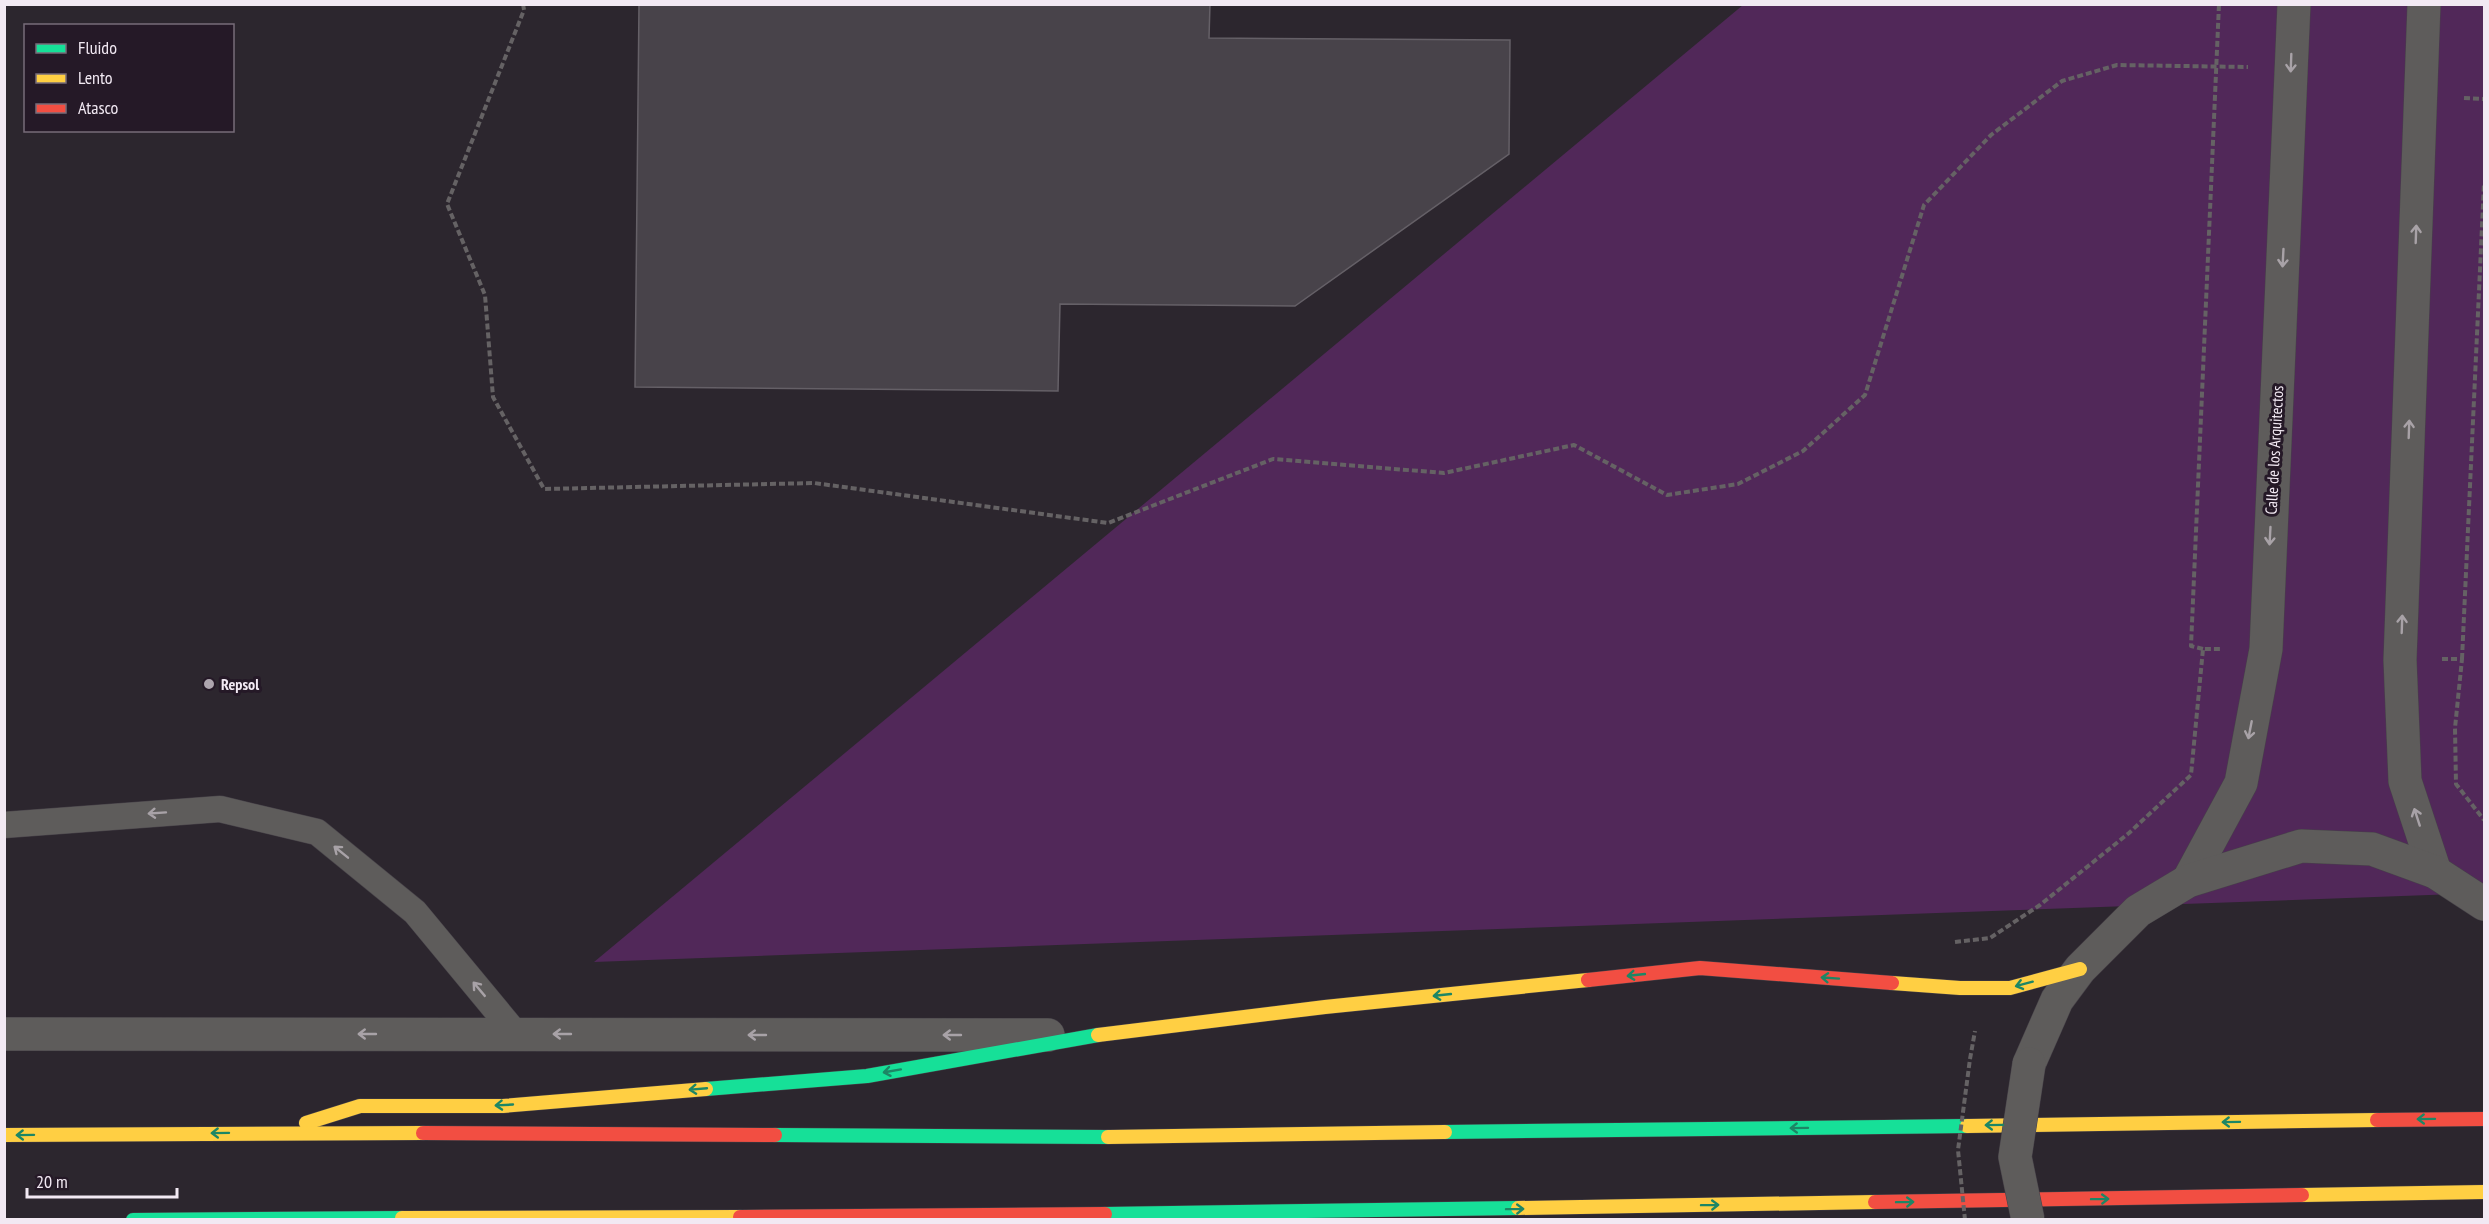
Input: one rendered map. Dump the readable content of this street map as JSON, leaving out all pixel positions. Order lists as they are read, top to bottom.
{
  "streets": {
    "street": ["Calle de los Arquitectos"]
  },
  "places": ["Repsol"],
  "legend": ["Fluido", "Lento", "Atasco"],
  "scale_bar": "20 m"
}
